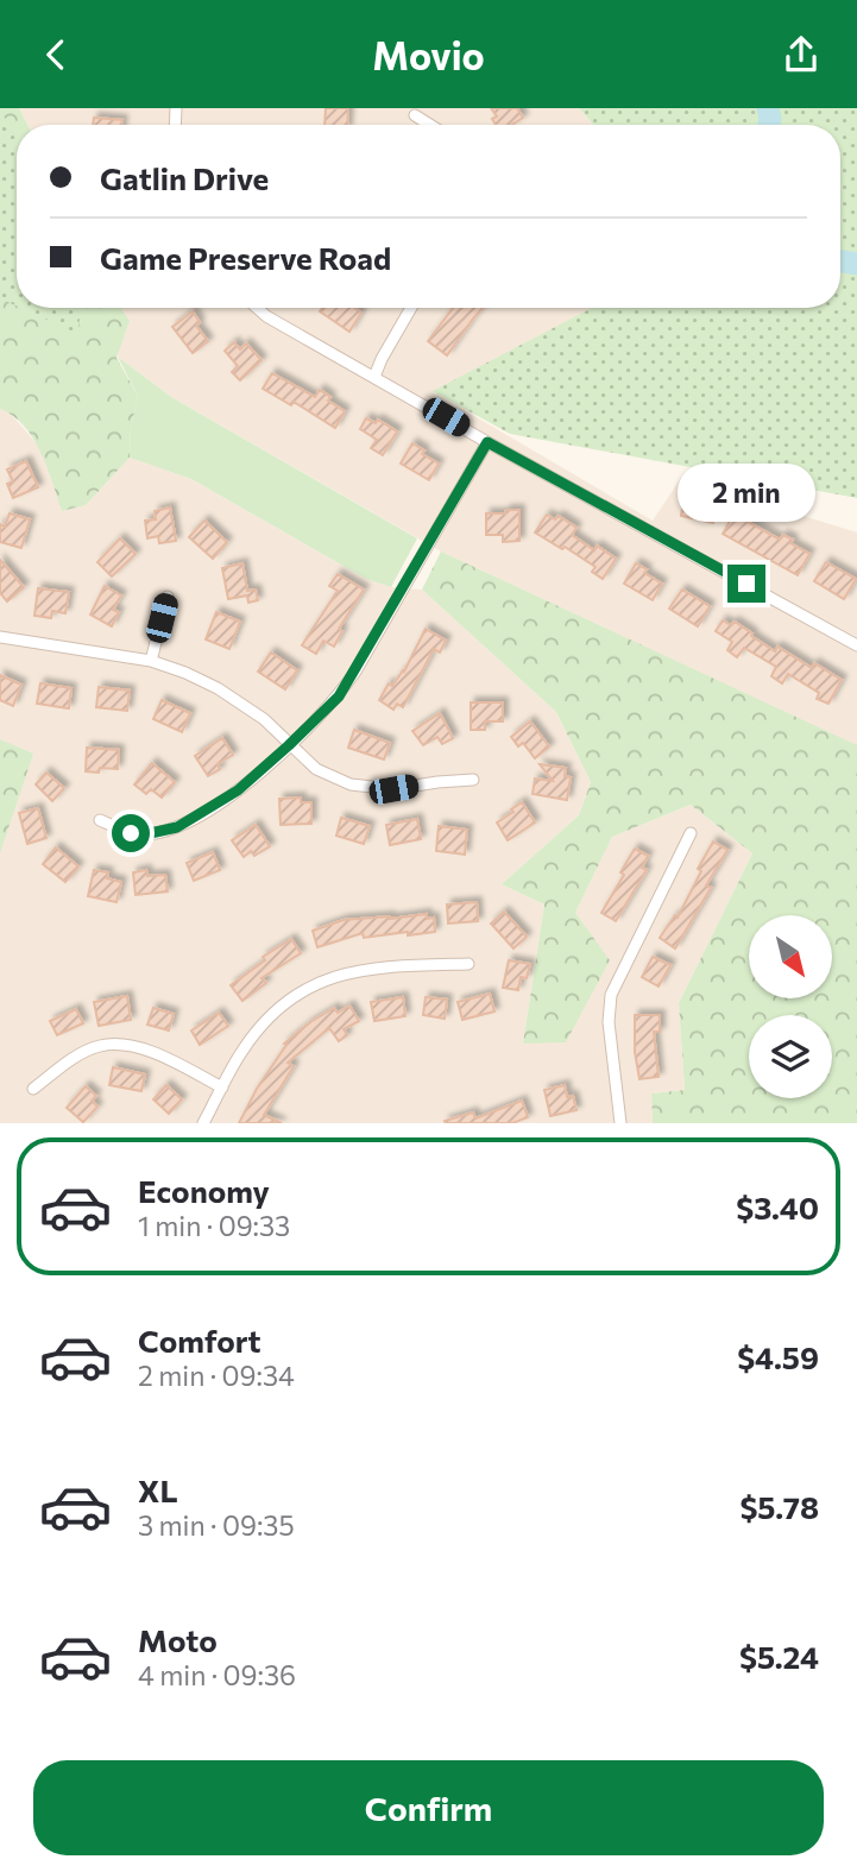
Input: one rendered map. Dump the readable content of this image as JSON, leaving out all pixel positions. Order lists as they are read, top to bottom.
{
  "north": "bottom right",
  "page": {
    "header": "Movio",
    "banner": ["Gatlin Drive", "Game Preserve Road"],
    "bubble": "2 min",
    "list": [
      {
        "name": "Economy",
        "note": "1 min · 09:33",
        "value": "$3.40"
      },
      {
        "name": "Comfort",
        "note": "2 min · 09:34",
        "value": "$4.59"
      },
      {
        "name": "XL",
        "note": "3 min · 09:35",
        "value": "$5.78"
      },
      {
        "name": "Moto",
        "note": "4 min · 09:36",
        "value": "$5.24"
      }
    ],
    "buttons": "Confirm"
  }
}
